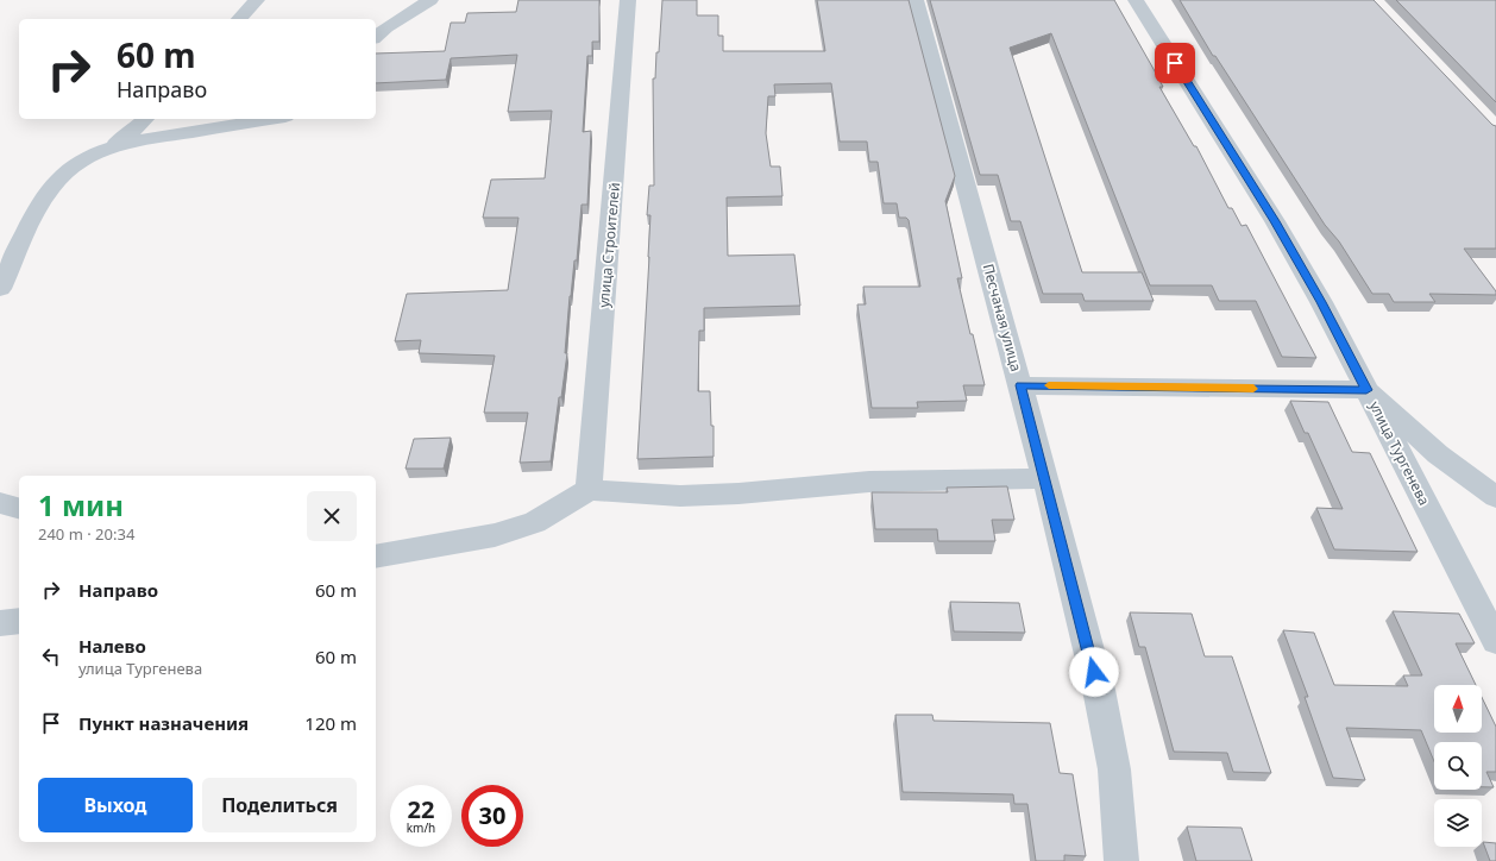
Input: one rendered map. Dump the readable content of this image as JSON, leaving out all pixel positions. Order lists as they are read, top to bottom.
{
  "streets": {
    "street": ["улица Строителей", "Песчаная улица", "улица Тургенева"]
  },
  "north": "top",
  "page": {
    "turn": ["60 m", "Направо"],
    "heading": ["1 мин", "240 m · 20:34"],
    "list": [
      {
        "name": "Направо",
        "value": "60 m"
      },
      {
        "name": "Налево",
        "note": "улица Тургенева",
        "value": "60 m"
      },
      {
        "name": "Пункт назначения",
        "value": "120 m"
      }
    ],
    "buttons": ["Выход", "Поделиться"],
    "speed": "22 km/h",
    "limit": "30"
  }
}
